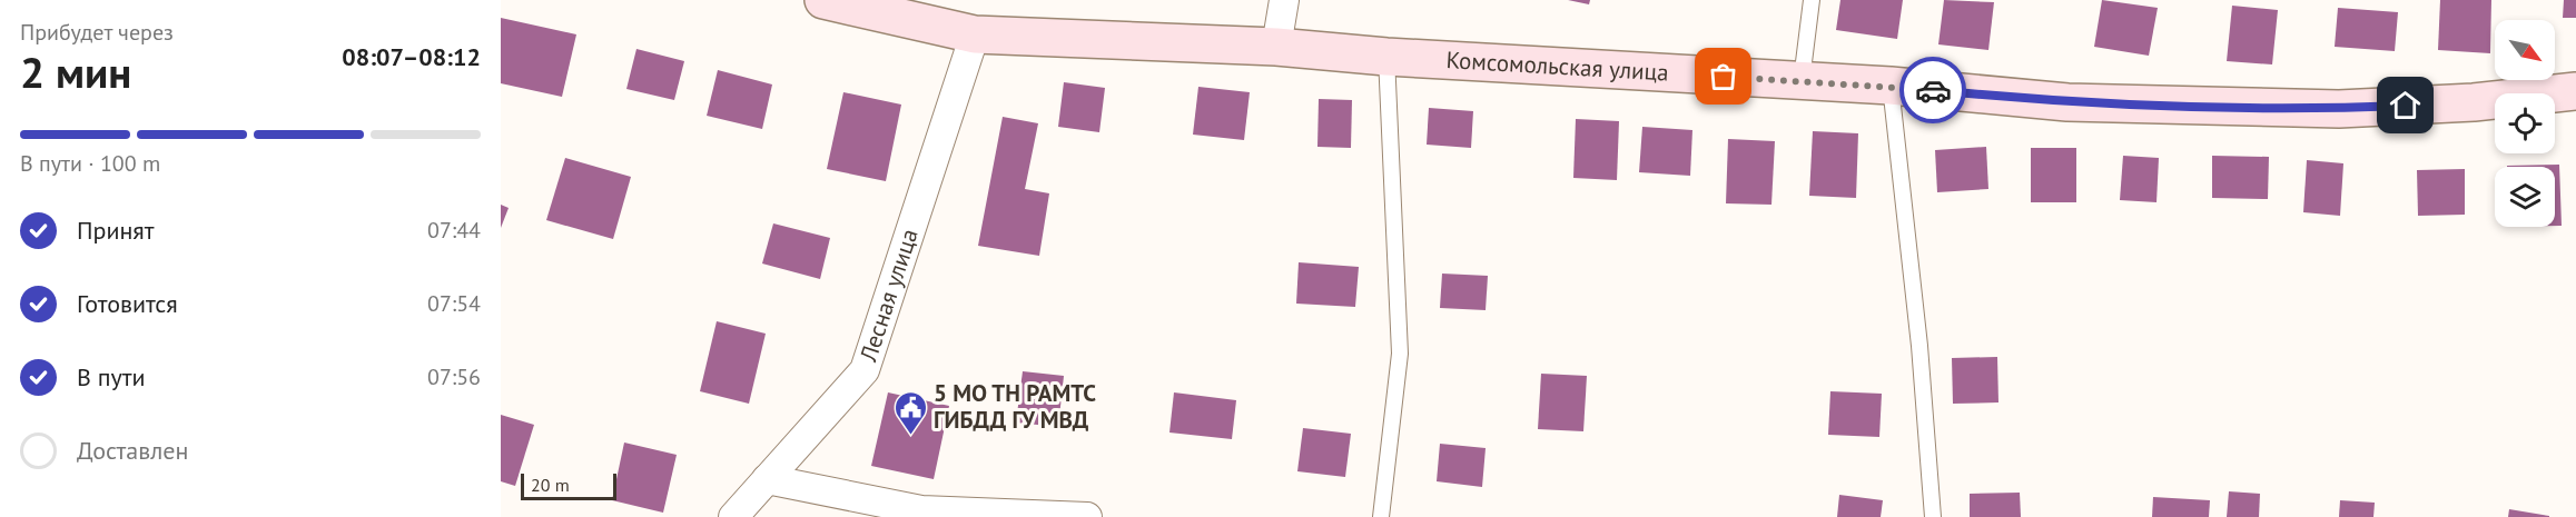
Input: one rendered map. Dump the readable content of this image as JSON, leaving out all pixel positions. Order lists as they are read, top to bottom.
{
  "streets": {
    "main road": ["Комсомольская улица"],
    "street": ["Лесная улица"]
  },
  "crossings": [
    ["Комсомольская улица", "Лесная улица"]
  ],
  "places": {
    "public building": ["5 МО ТН РАМТС ГИБДД ГУ МВД"]
  },
  "scale_bar": "20 m",
  "north": "bottom right",
  "page": {
    "heading": ["2 мин", "Прибудет через", "08:07–08:12"],
    "bar": "В пути · 100 m",
    "list": [
      ["Принят", "07:44"],
      ["Готовится", "07:54"],
      ["В пути", "07:56"],
      "Доставлен"
    ],
    "scale": "20 m"
  }
}
